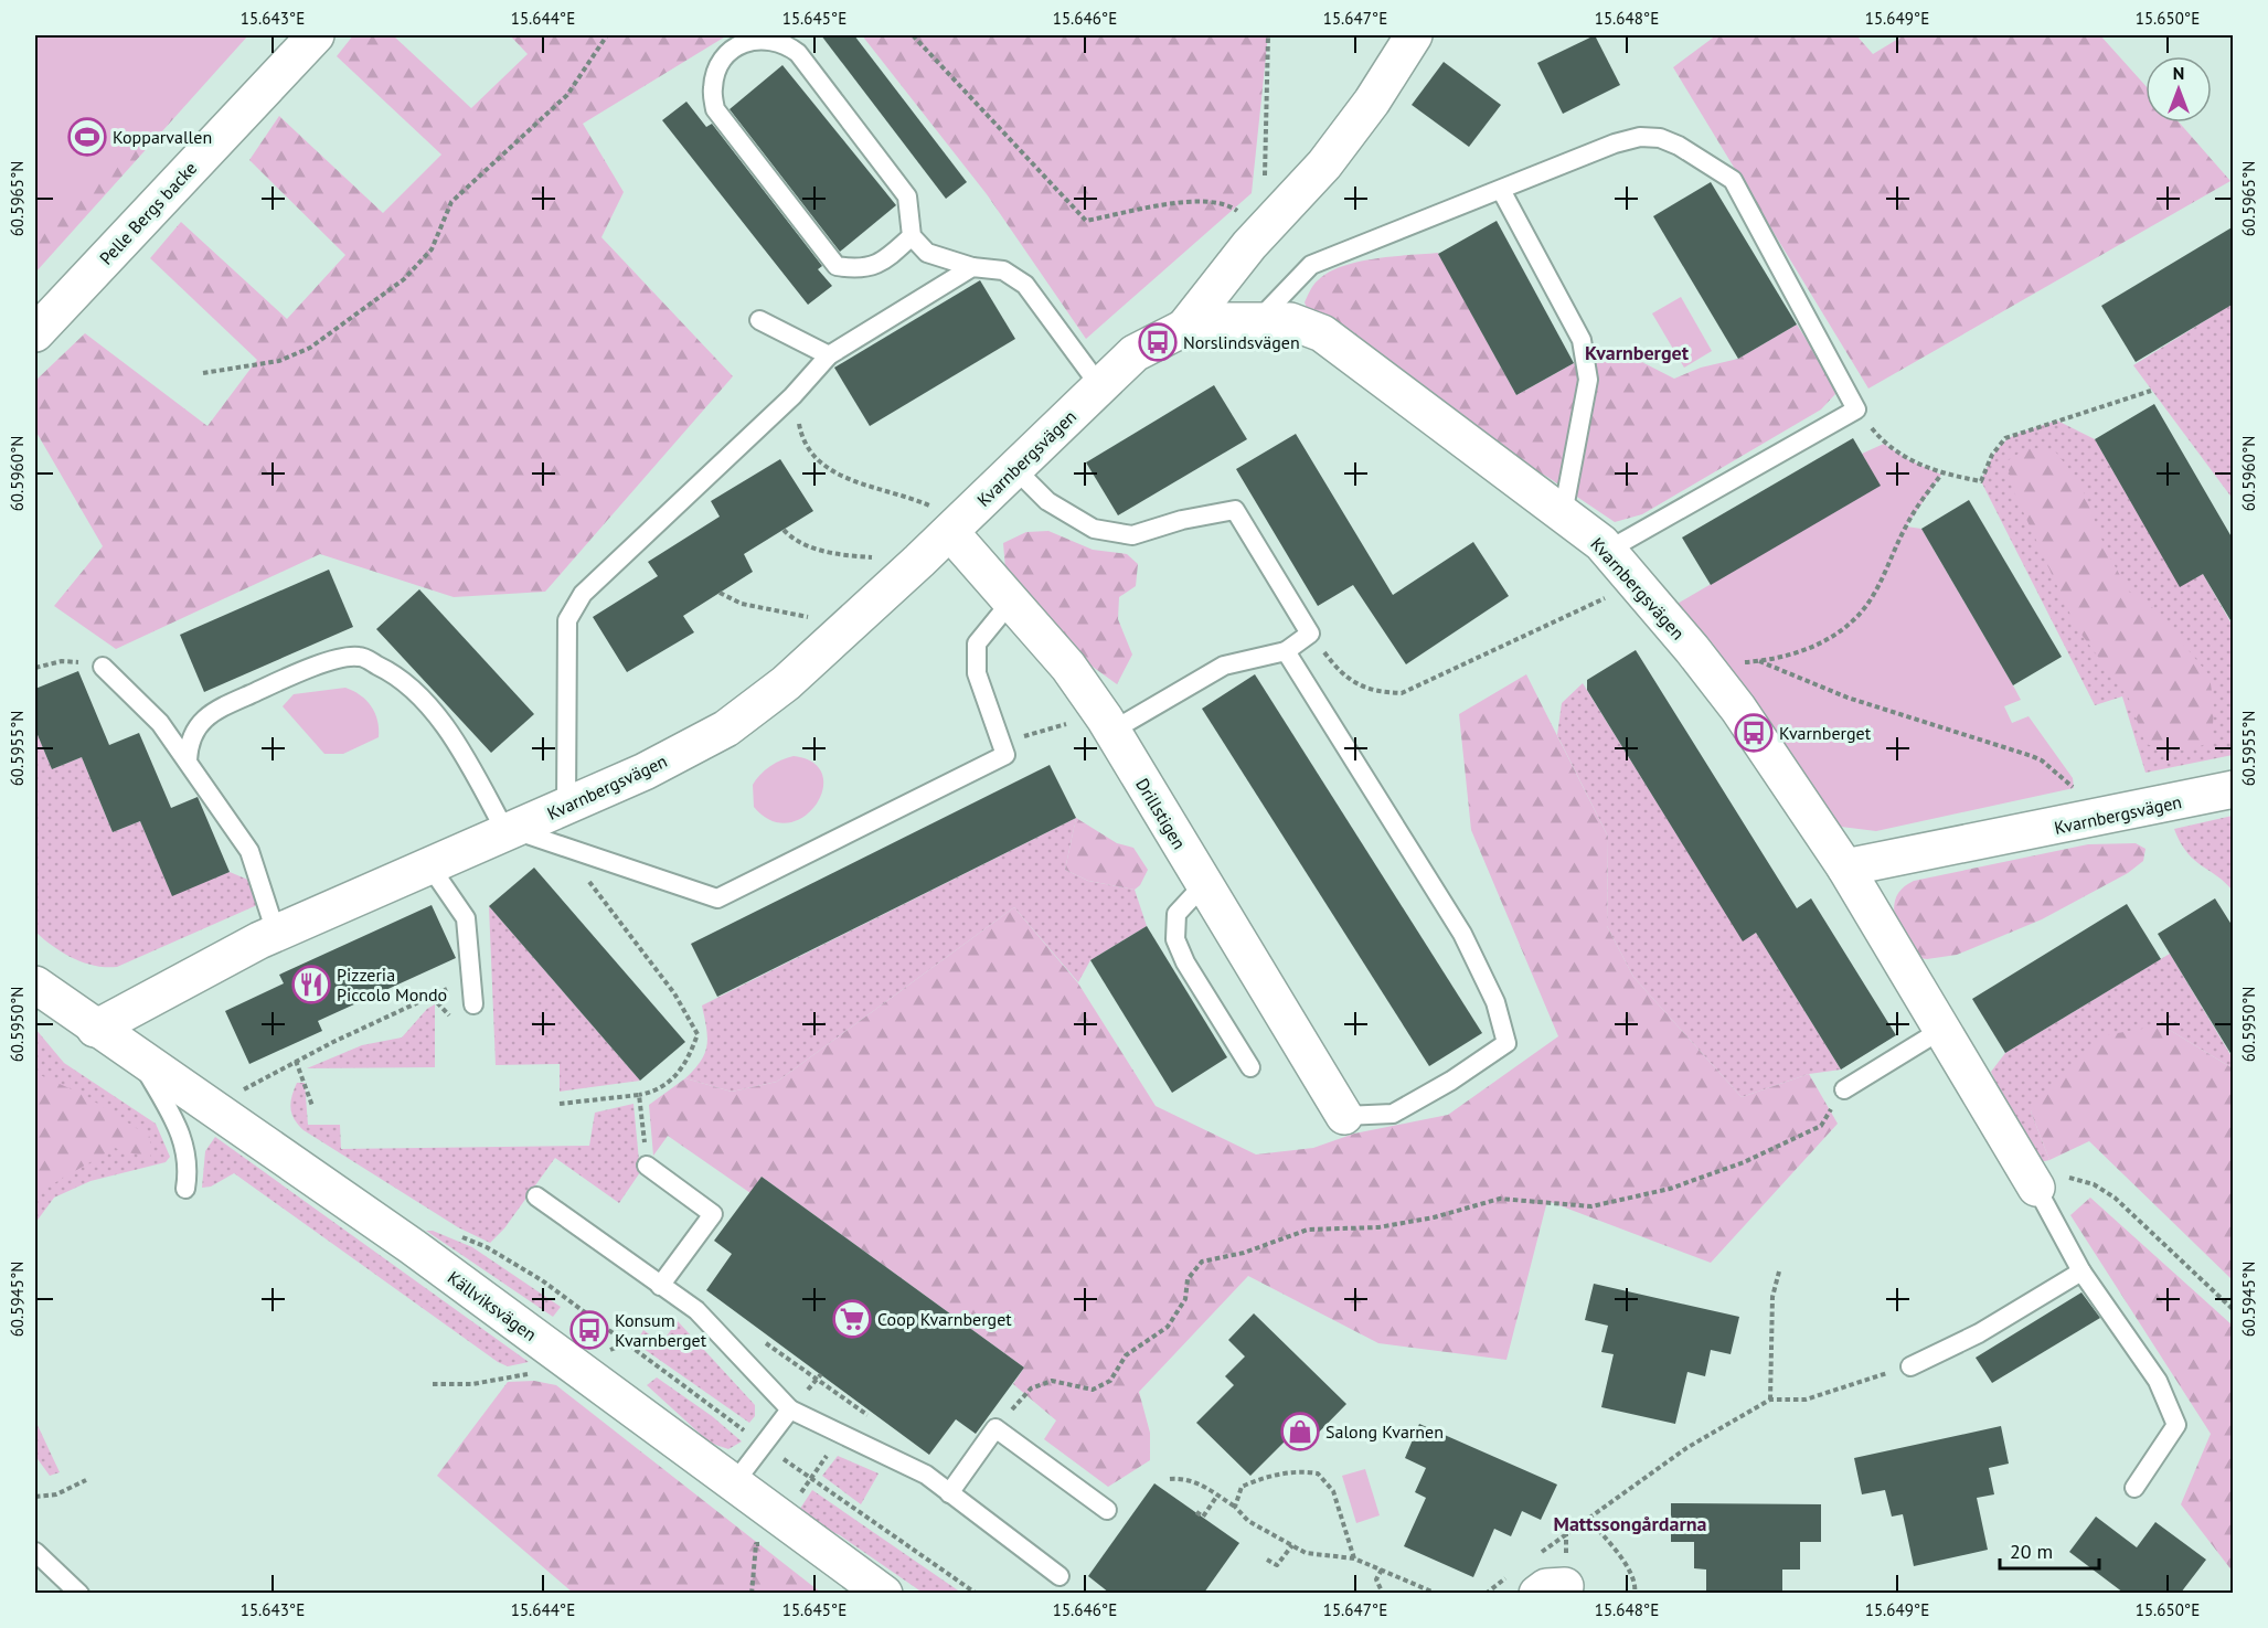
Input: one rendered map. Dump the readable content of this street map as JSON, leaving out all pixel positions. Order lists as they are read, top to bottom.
{
  "streets": {
    "street": [
      "Pelle Bergs backe",
      "Kvarnbergsvägen",
      "Drillstigen",
      "Källviksvägen"
    ]
  },
  "crossings": [
    ["Kvarnbergsvägen", "Drillstigen"],
    ["Kvarnbergsvägen", "Källviksvägen"]
  ],
  "districts": ["Kvarnberget", "Mattssongårdarna"],
  "places": {
    "sports": ["Kopparvallen"],
    "bus stop": ["Norslindsvägen", "Kvarnberget", "Konsum Kvarnberget"],
    "restaurant": ["Pizzeria Piccolo Mondo"],
    "supermarket": ["Coop Kvarnberget"],
    "shop": ["Salong Kvarnen"]
  },
  "scale_bar": "20 m",
  "north": "top",
  "coordinates": [
    "15.643°E",
    "15.644°E",
    "15.645°E",
    "15.646°E",
    "15.647°E",
    "15.648°E",
    "15.649°E",
    "15.650°E",
    "60.5965°N",
    "60.5960°N",
    "60.5955°N",
    "60.5950°N",
    "60.5945°N"
  ]
}
